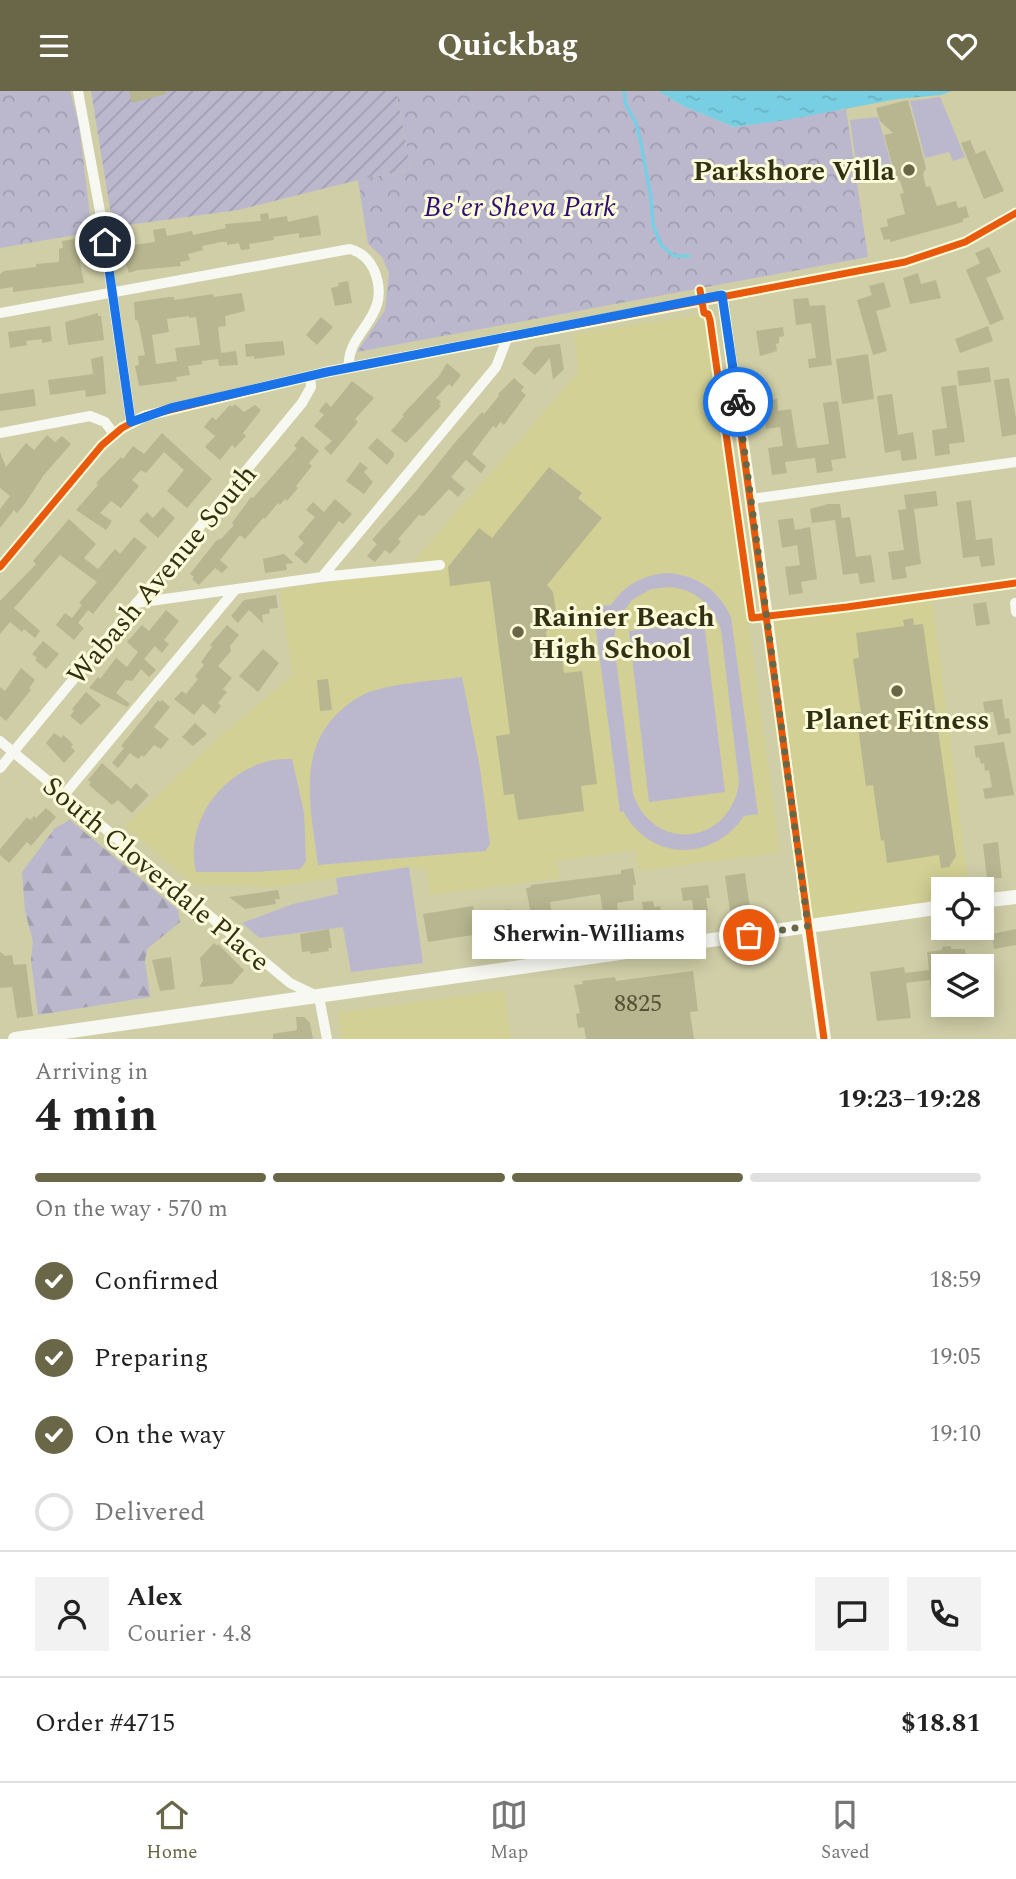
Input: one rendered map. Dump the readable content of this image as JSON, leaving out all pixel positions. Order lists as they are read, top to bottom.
{
  "streets": {
    "street": ["Wabash Avenue South", "South Cloverdale Place"]
  },
  "crossings": [
    ["Wabash Avenue South", "South Cloverdale Place"]
  ],
  "parks": ["Be'er Sheva Park"],
  "places": [
    "Parkshore Villa",
    "Rainier Beach High School",
    "Planet Fitness",
    "Sherwin-Williams"
  ],
  "house_numbers": ["8825"],
  "page": {
    "header": "Quickbag",
    "bubble": "Sherwin-Williams",
    "heading": ["4 min", "Arriving in", "19:23–19:28"],
    "panel": [
      "Alex",
      "Courier · 4.8",
      "Order #4715",
      "$18.81"
    ],
    "bar": "On the way · 570 m",
    "list": [
      ["Confirmed", "18:59"],
      ["Preparing", "19:05"],
      ["On the way", "19:10"],
      "Delivered"
    ],
    "tabs": ["Home", "Map", "Saved"]
  }
}
